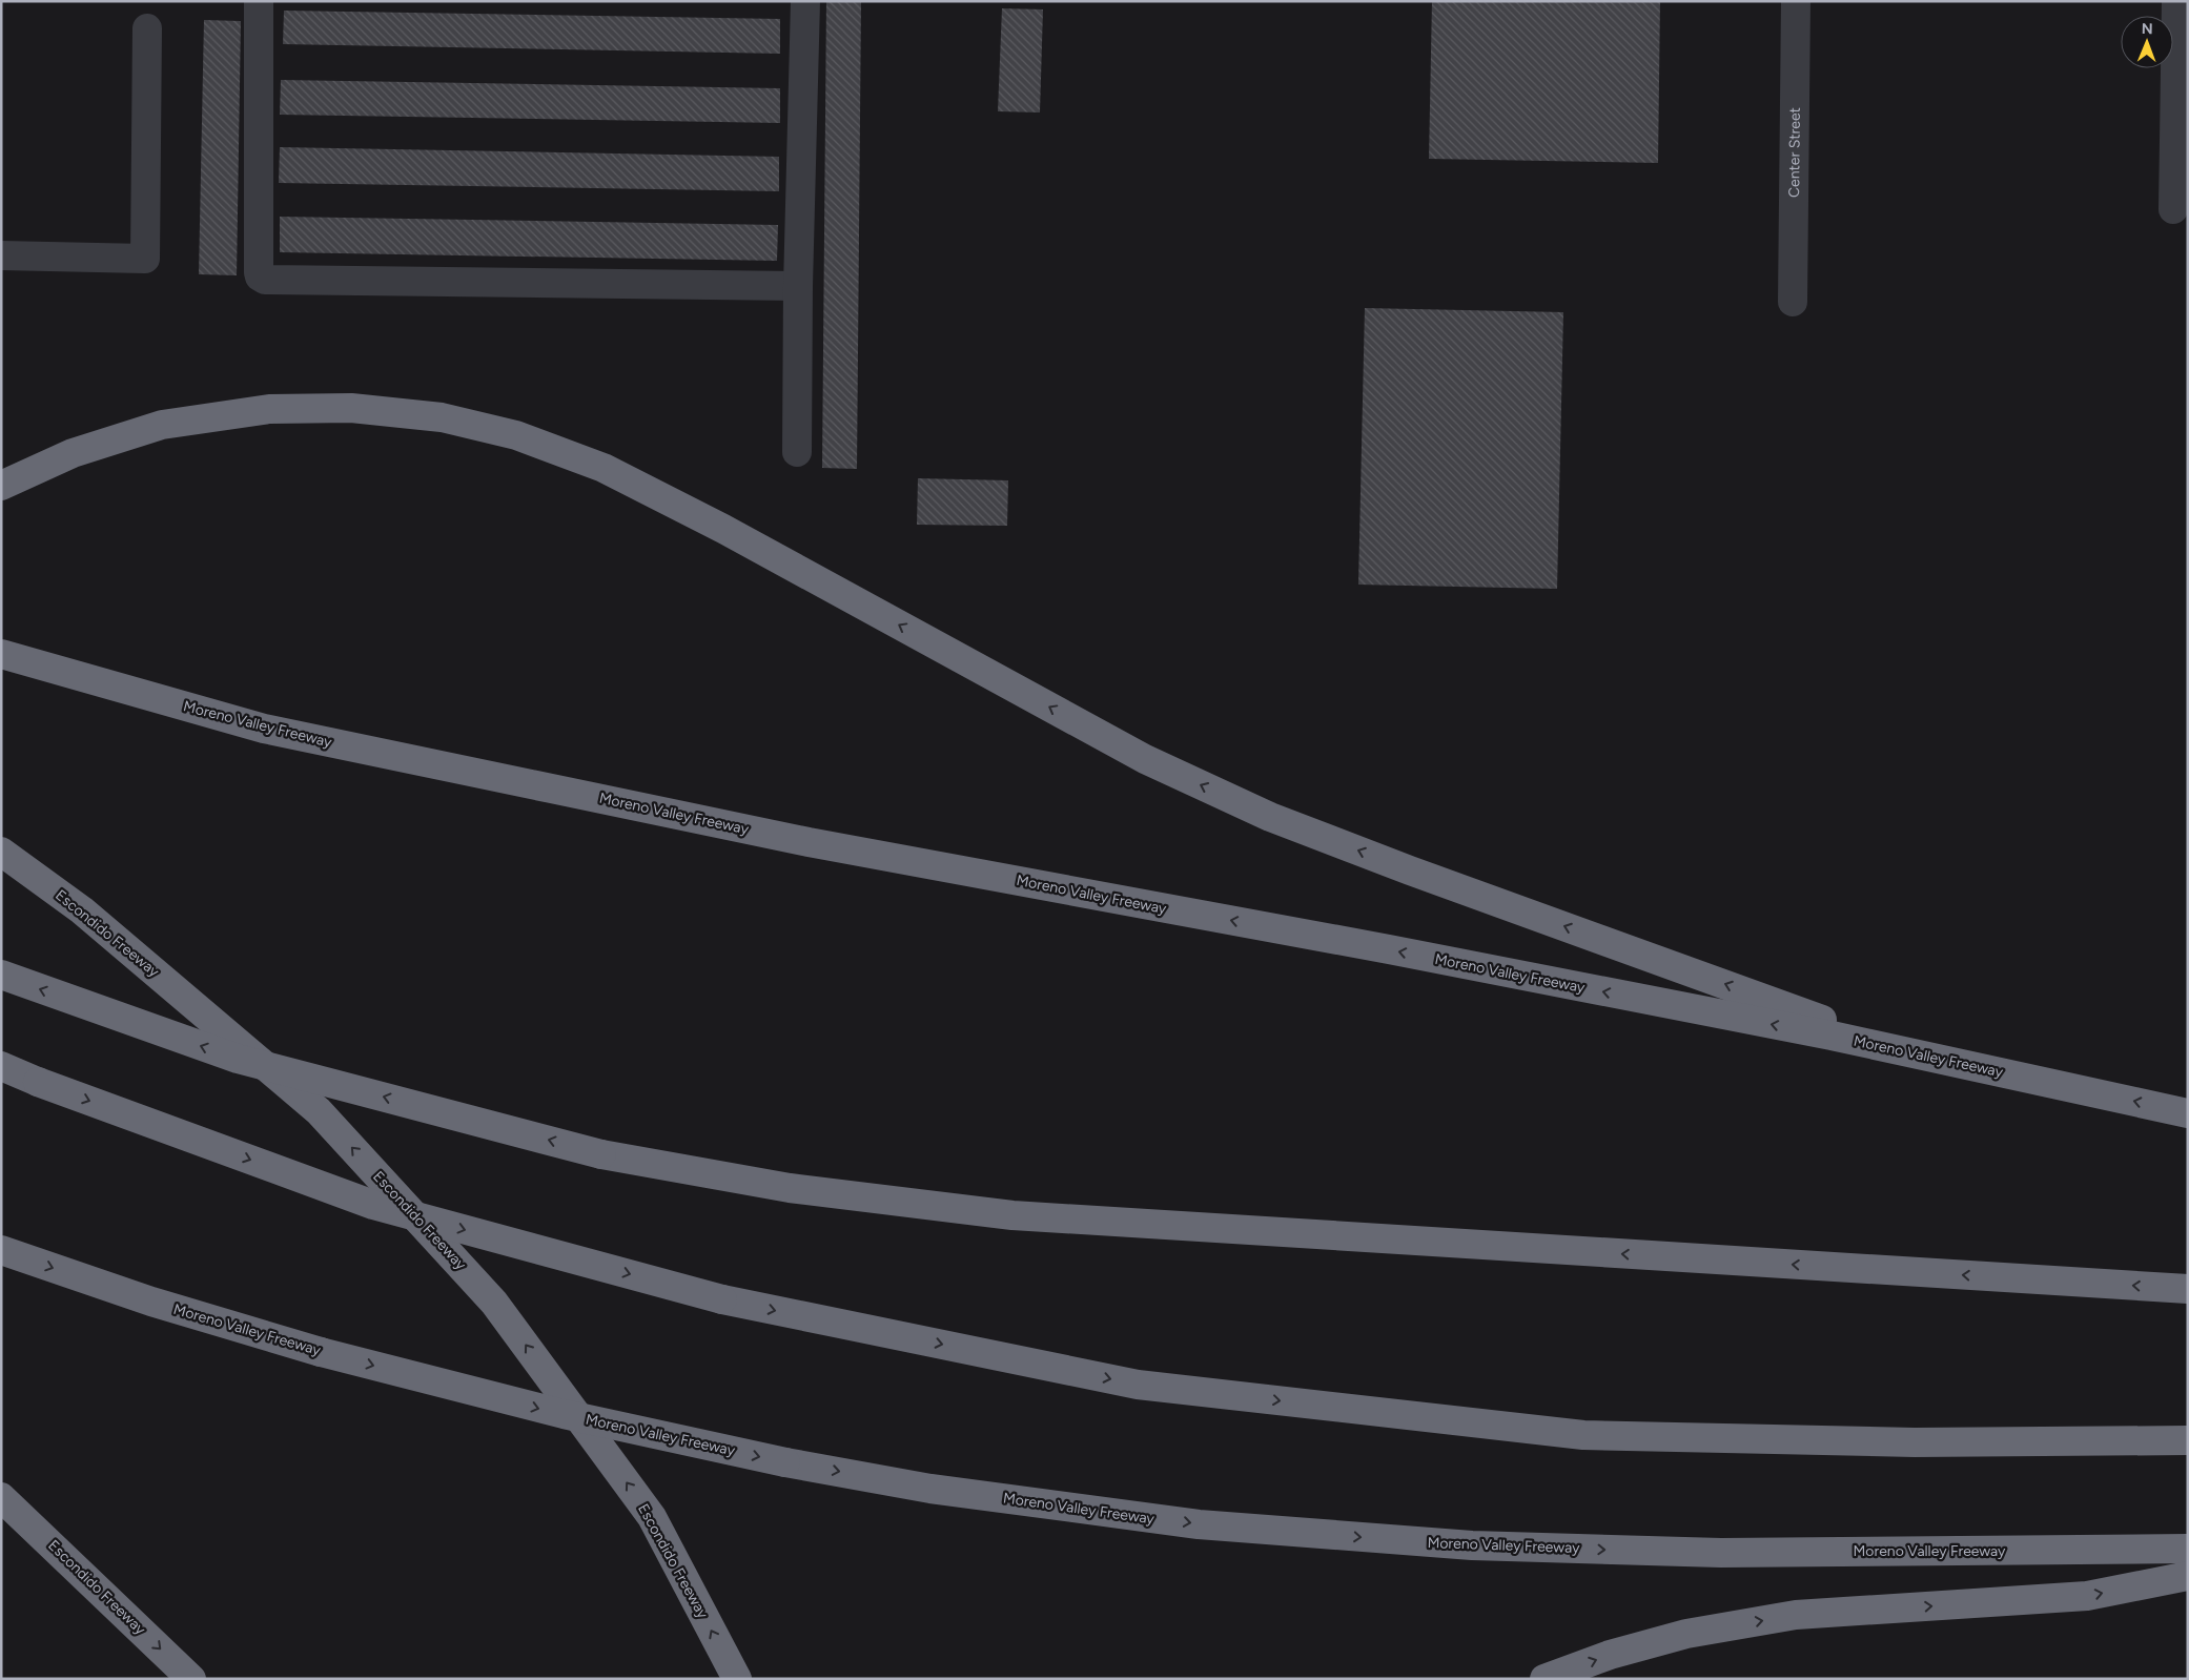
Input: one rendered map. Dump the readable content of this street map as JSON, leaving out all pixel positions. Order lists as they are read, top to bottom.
{
  "streets": {
    "highway": ["Moreno Valley Freeway", "Escondido Freeway"],
    "lane": ["Center Street"]
  },
  "north": "top"
}
